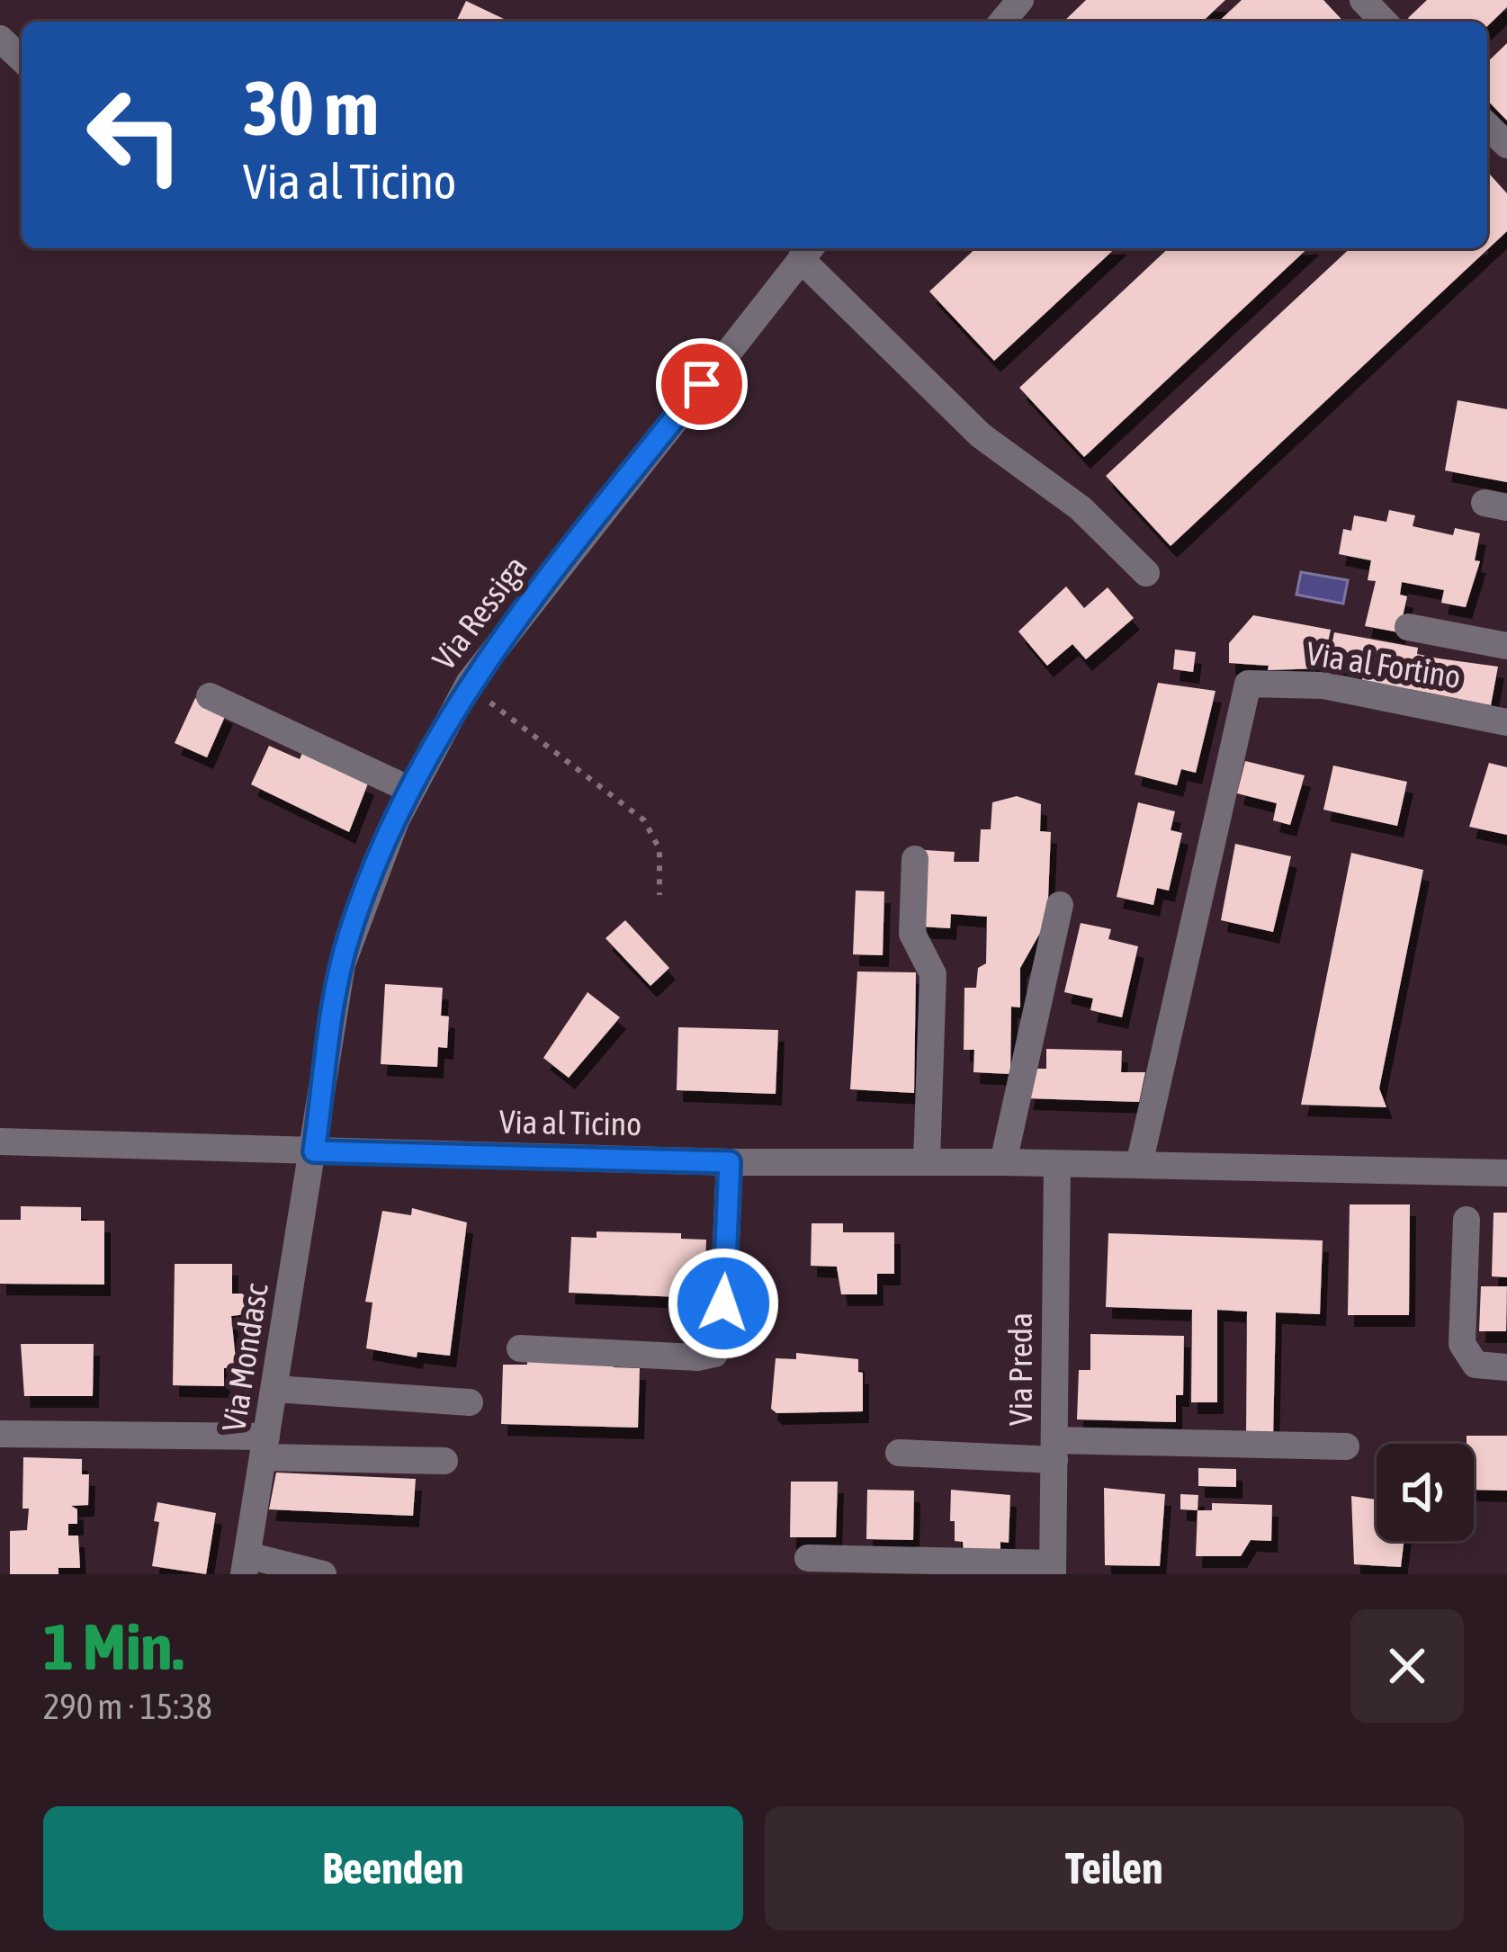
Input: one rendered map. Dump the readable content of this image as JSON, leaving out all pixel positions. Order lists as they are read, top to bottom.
{
  "streets": {
    "street": [
      "Via Ressiga",
      "Via al Fortino",
      "Via al Ticino",
      "Via Mondasc",
      "Via Preda"
    ]
  },
  "crossings": [
    ["Via Ressiga", "Via al Ticino"],
    ["Via Ressiga", "Via Mondasc"],
    ["Via al Fortino", "Via al Ticino"],
    ["Via al Ticino", "Via Mondasc"],
    ["Via al Ticino", "Via Preda"]
  ],
  "page": {
    "turn": ["30 m", "Via al Ticino"],
    "heading": ["1 Min.", "290 m · 15:38"],
    "buttons": ["Beenden", "Teilen"]
  }
}
